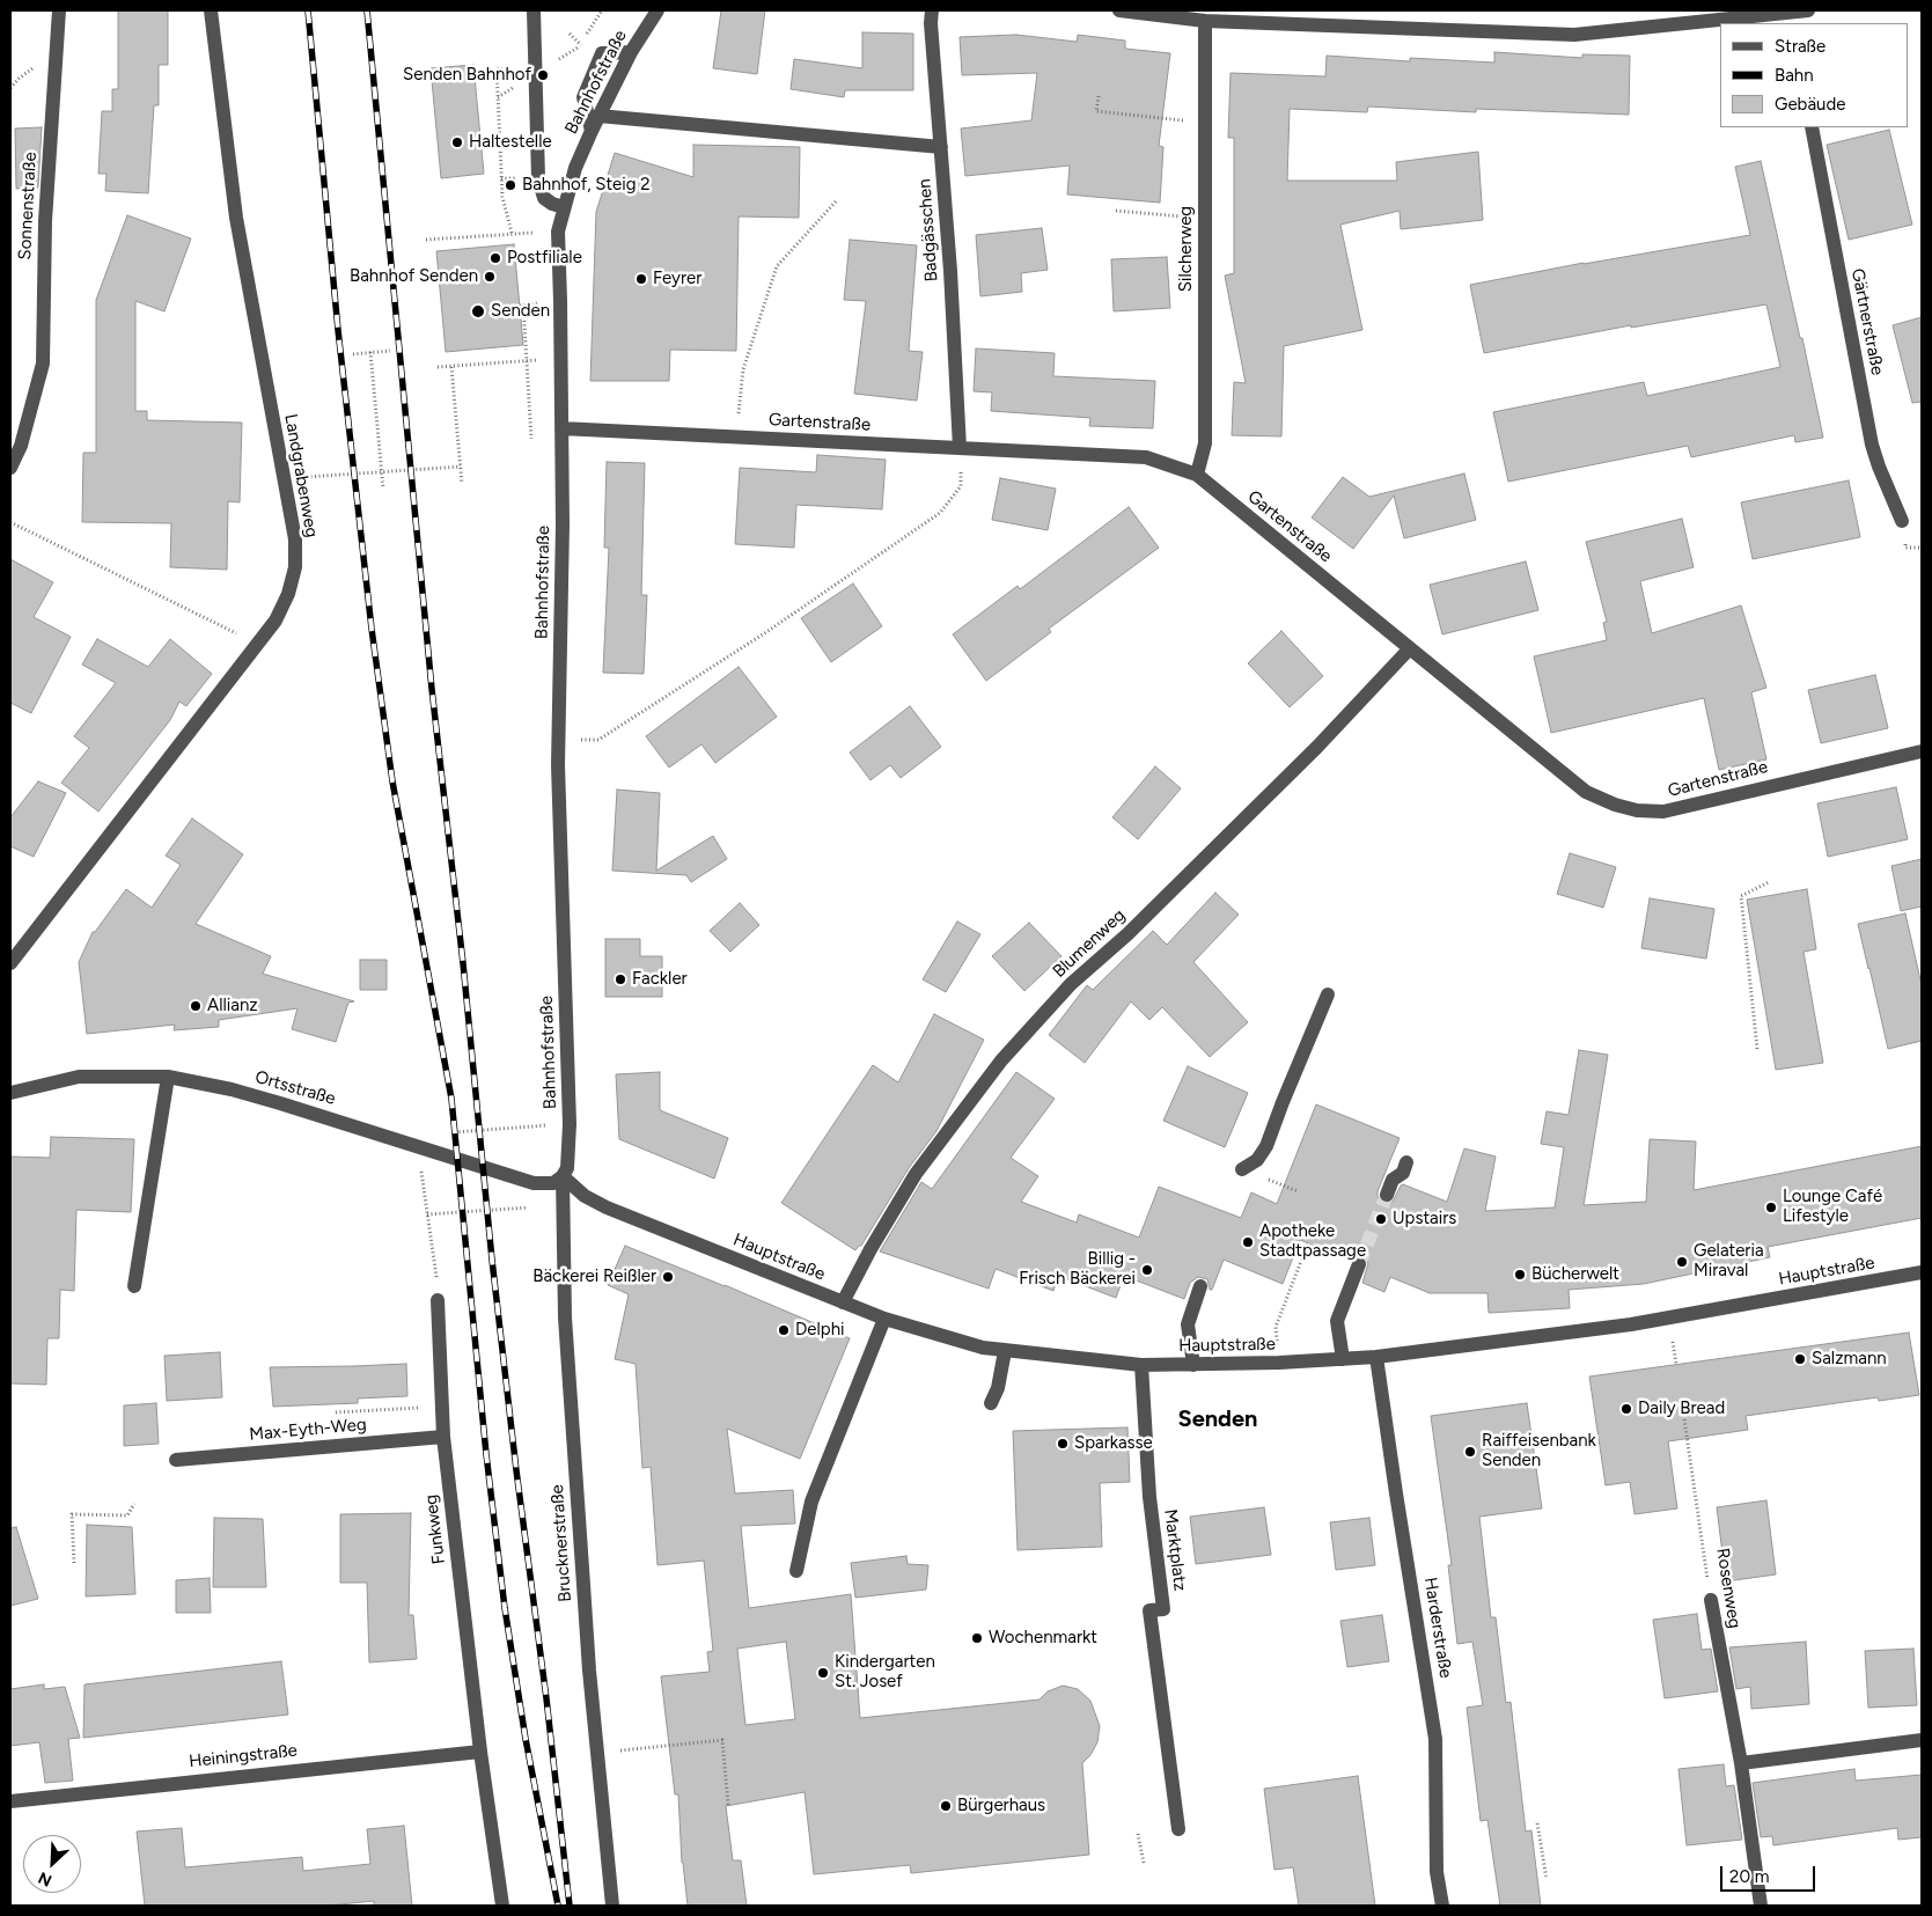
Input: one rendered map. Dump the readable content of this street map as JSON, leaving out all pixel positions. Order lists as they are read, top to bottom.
{
  "streets": {
    "street": [
      "Bahnhofstraße",
      "Sonnenstraße",
      "Badgässchen",
      "Silcherweg",
      "Gärtnerstraße",
      "Gartenstraße",
      "Landgrabenweg",
      "Blumenweg",
      "Ortsstraße",
      "Hauptstraße",
      "Max-Eyth-Weg",
      "Funkweg",
      "Brucknerstraße",
      "Marktplatz",
      "Rosenweg",
      "Harderstraße",
      "Heiningstraße"
    ]
  },
  "crossings": [
    ["Bahnhofstraße", "Gartenstraße"],
    ["Bahnhofstraße", "Ortsstraße"],
    ["Bahnhofstraße", "Hauptstraße"],
    ["Bahnhofstraße", "Brucknerstraße"],
    ["Badgässchen", "Gartenstraße"],
    ["Silcherweg", "Gartenstraße"],
    ["Gartenstraße", "Blumenweg"],
    ["Blumenweg", "Hauptstraße"],
    ["Ortsstraße", "Hauptstraße"],
    ["Ortsstraße", "Brucknerstraße"],
    ["Hauptstraße", "Brucknerstraße"],
    ["Hauptstraße", "Marktplatz"],
    ["Hauptstraße", "Harderstraße"],
    ["Max-Eyth-Weg", "Funkweg"],
    ["Funkweg", "Heiningstraße"]
  ],
  "districts": ["Senden"],
  "places": [
    "Senden Bahnhof",
    "Haltestelle",
    "Bahnhof, Steig 2",
    "Postfiliale",
    "Bahnhof Senden",
    "Feyrer",
    "Senden",
    "Fackler",
    "Allianz",
    "Lounge Café Lifestyle",
    "Upstairs",
    "Apotheke Stadtpassage",
    "Gelateria Miraval",
    "Billig - Frisch Bäckerei",
    "Bücherwelt",
    "Bäckerei Reißler",
    "Delphi",
    "Salzmann",
    "Daily Bread",
    "Sparkasse",
    "Raiffeisenbank Senden",
    "Wochenmarkt",
    "Kindergarten St. Josef",
    "Bürgerhaus"
  ],
  "legend": ["Straße", "Bahn", "Gebäude"],
  "scale_bar": "20 m",
  "north": "bottom left"
}
